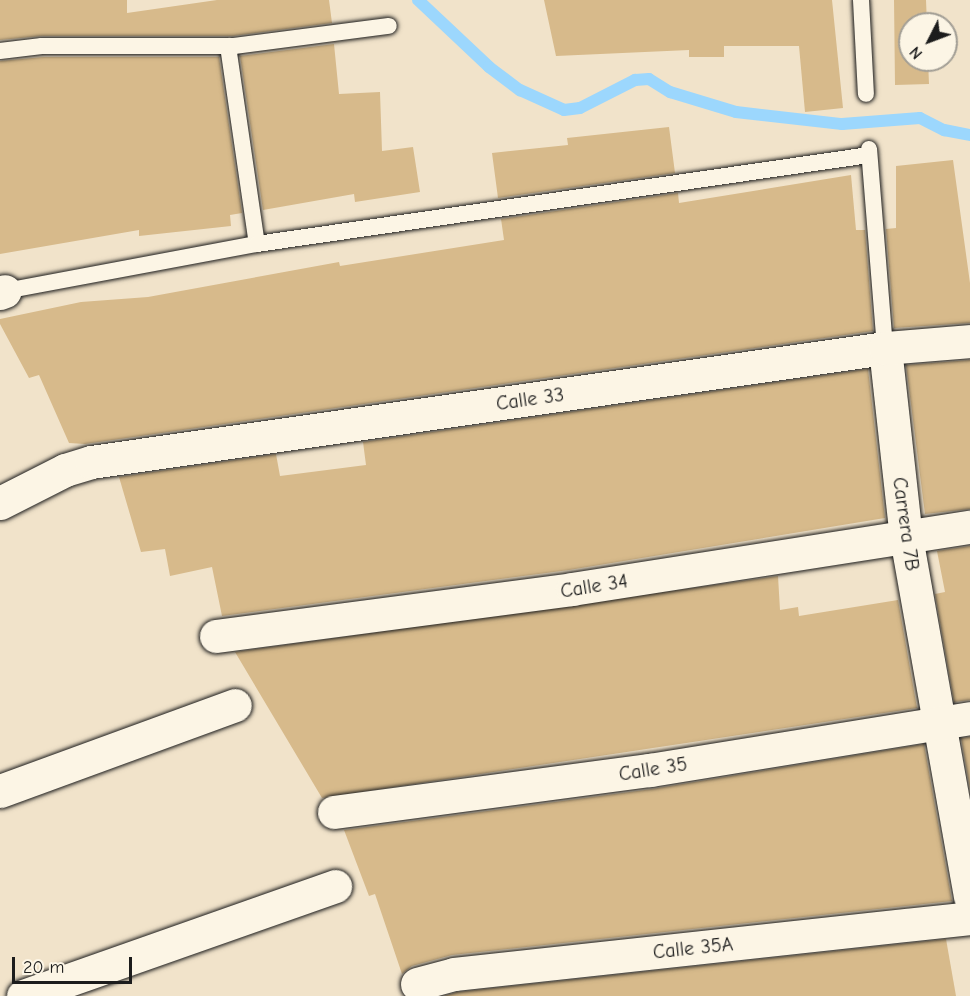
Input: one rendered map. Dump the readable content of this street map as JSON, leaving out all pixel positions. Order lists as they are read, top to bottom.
{
  "streets": {
    "street": [
      "Calle 33",
      "Carrera 7B",
      "Calle 34",
      "Calle 35",
      "Calle 35A"
    ]
  },
  "crossings": [
    ["Calle 33", "Carrera 7B"],
    ["Carrera 7B", "Calle 34"],
    ["Carrera 7B", "Calle 35"]
  ],
  "scale_bar": "20 m",
  "north": "bottom left"
}
